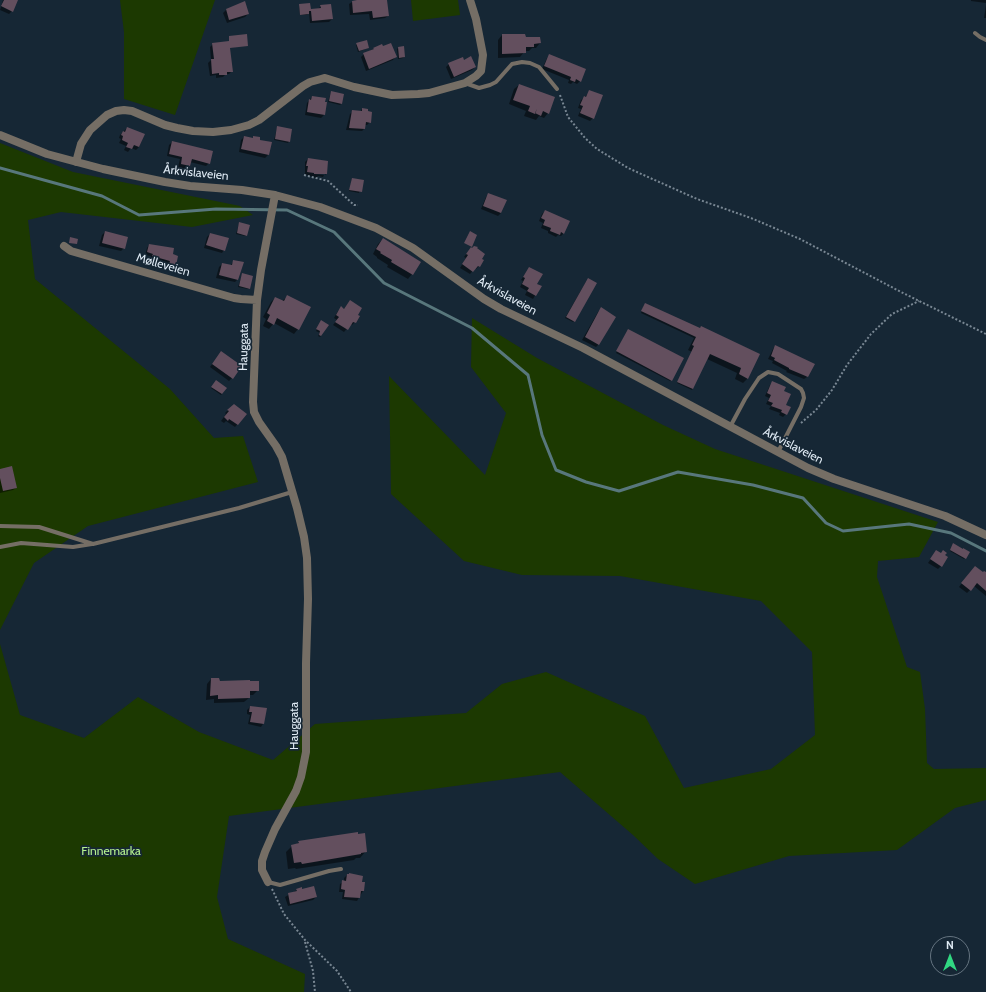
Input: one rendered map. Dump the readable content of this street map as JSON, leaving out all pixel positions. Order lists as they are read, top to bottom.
{
  "streets": {
    "street": ["Årkvislaveien", "Mølleveien", "Hauggata"]
  },
  "crossings": [
    ["Årkvislaveien", "Hauggata"],
    ["Mølleveien", "Hauggata"]
  ],
  "parks": ["Finnemarka"],
  "north": "top"
}
